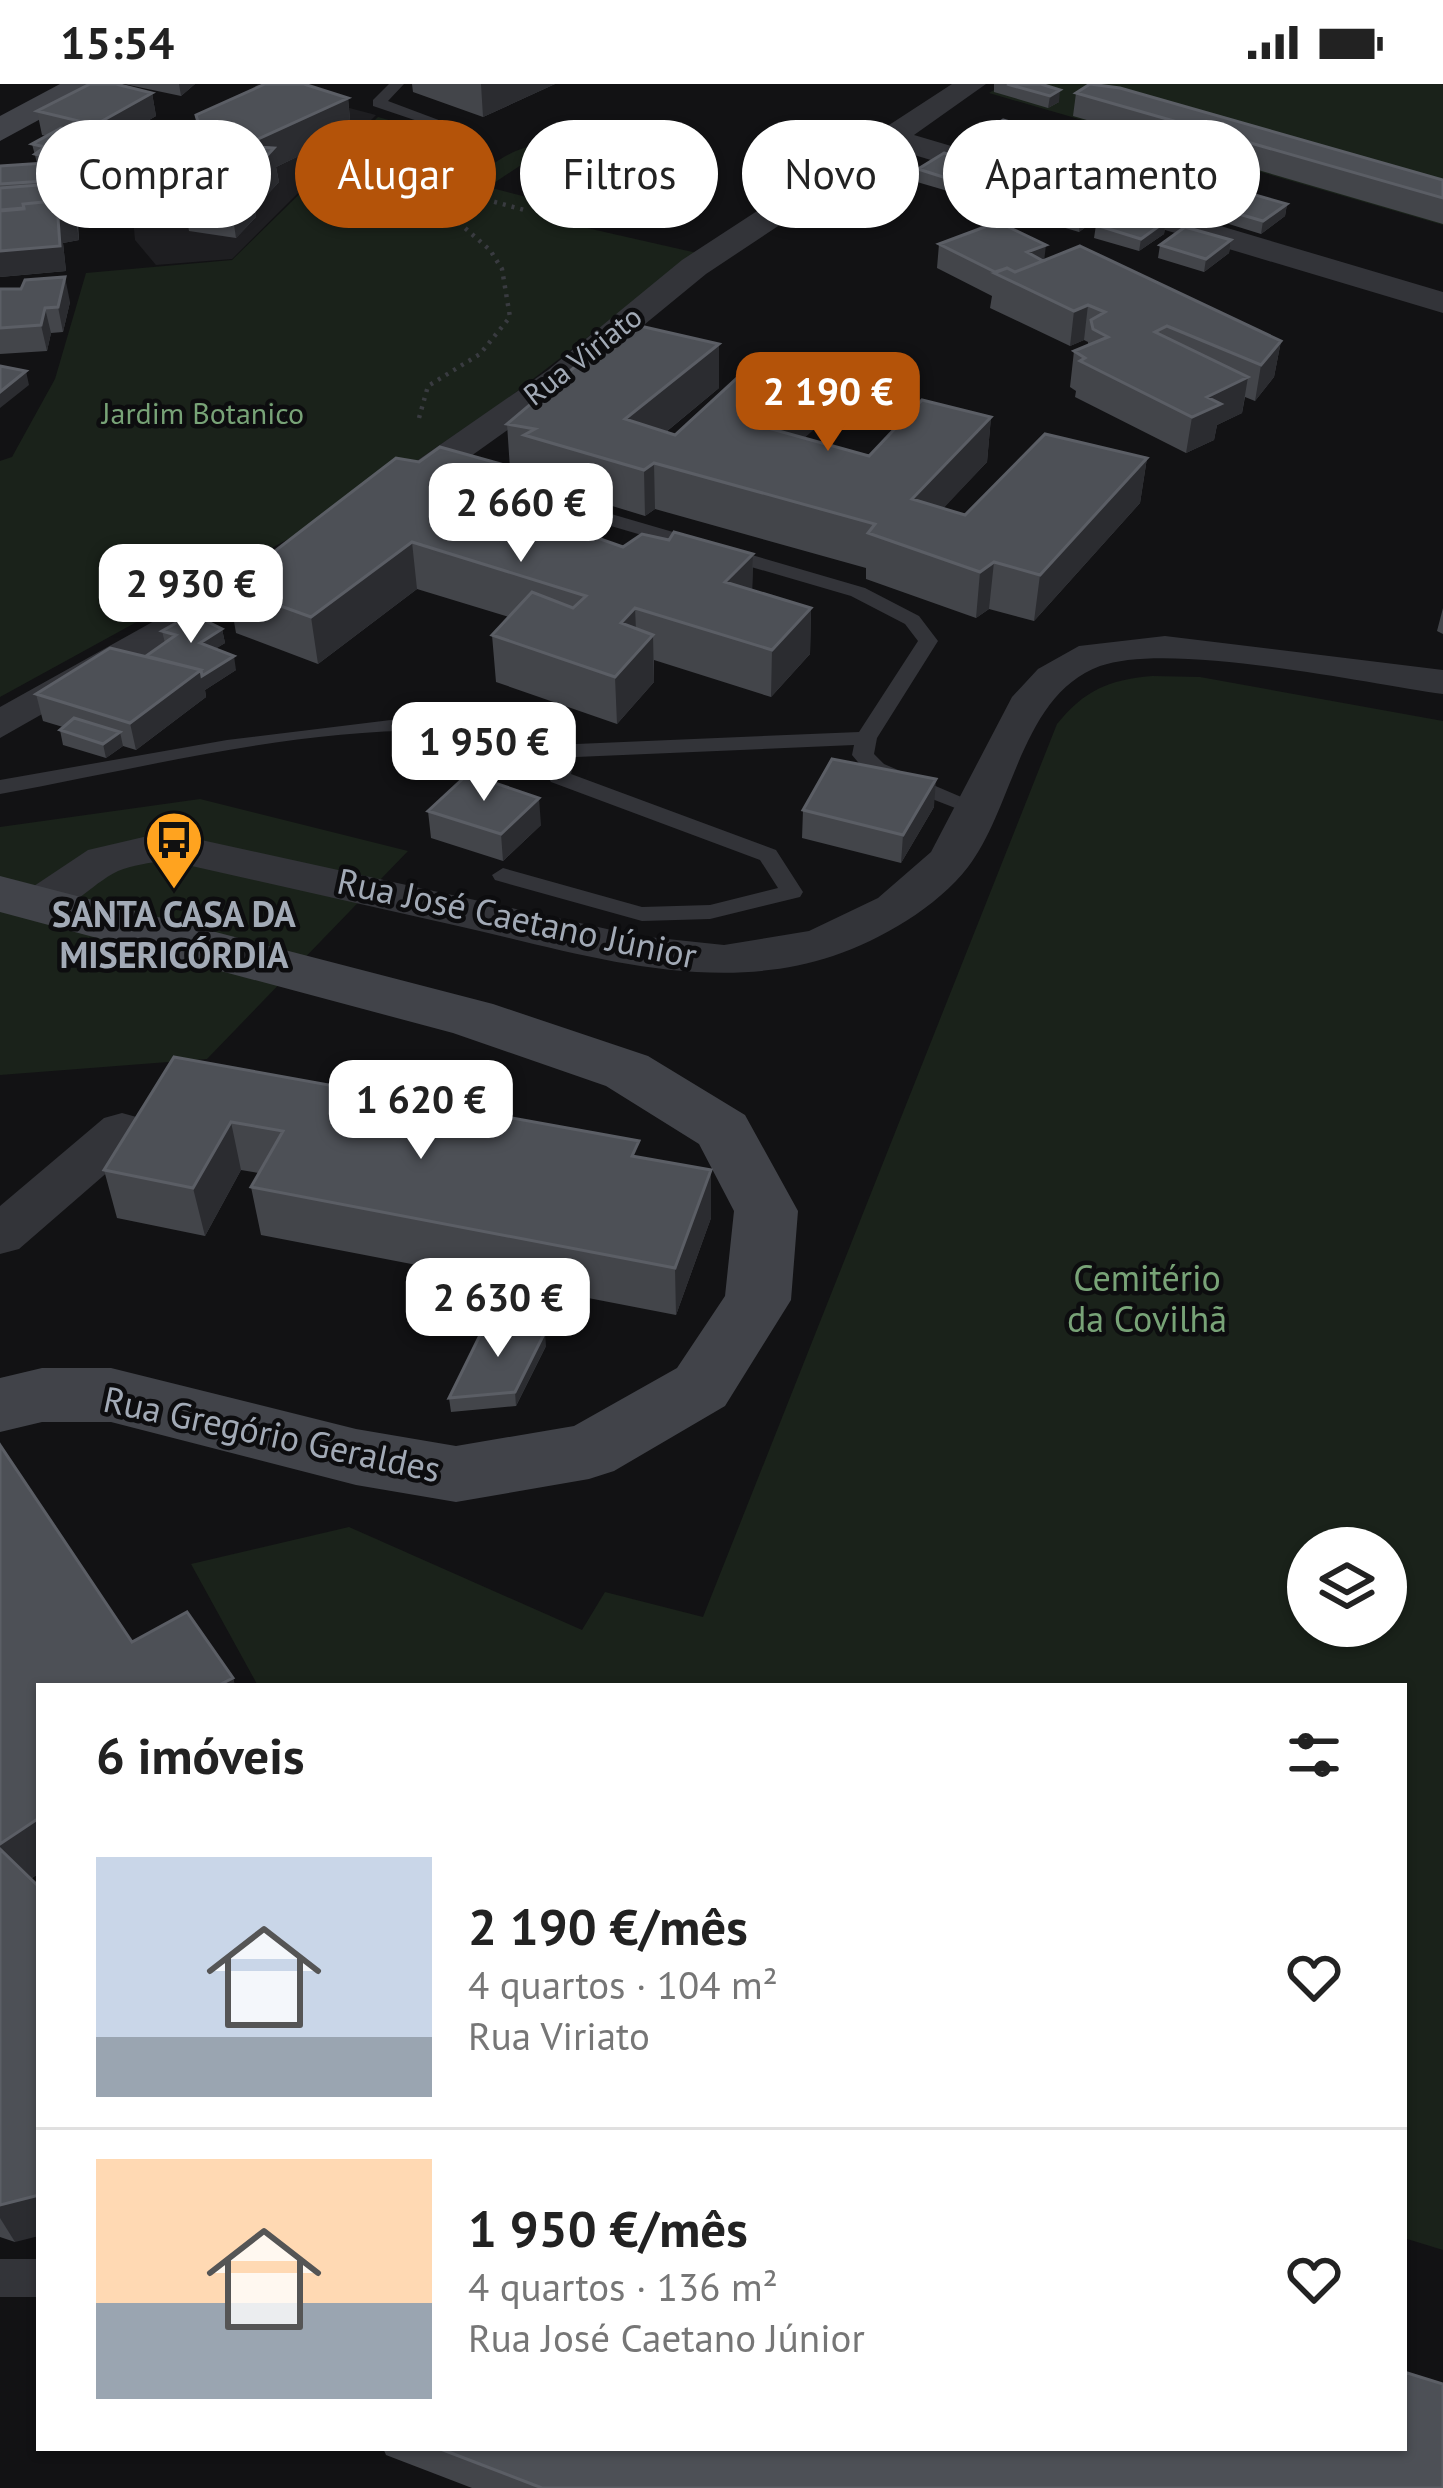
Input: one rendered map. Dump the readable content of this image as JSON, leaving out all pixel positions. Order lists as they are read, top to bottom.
{
  "streets": {
    "main road": ["Rua Gregório Geraldes"],
    "street": ["Rua Viriato", "Rua José Caetano Júnior"]
  },
  "crossings": [
    ["Rua José Caetano Júnior", "Rua Gregório Geraldes"]
  ],
  "parks": ["Jardim Botanico", "Cemitério da Covilhã"],
  "places": {
    "bus stop": ["SANTA CASA DA MISERICÓRDIA"]
  },
  "page": {
    "status": "15:54",
    "chip": [
      "Comprar",
      "Alugar",
      "Filtros",
      "Novo",
      "Apartamento"
    ],
    "price": [
      "2 190 €",
      "2 660 €",
      "2 930 €",
      "1 950 €",
      "1 620 €",
      "2 630 €"
    ],
    "heading": "6 imóveis",
    "list": [
      {
        "name": "2 190 €/mês",
        "note": "4 quartos · 104 m² · Rua Viriato"
      },
      {
        "name": "1 950 €/mês",
        "note": "4 quartos · 136 m² · Rua José Caetano Júnior"
      }
    ]
  }
}
